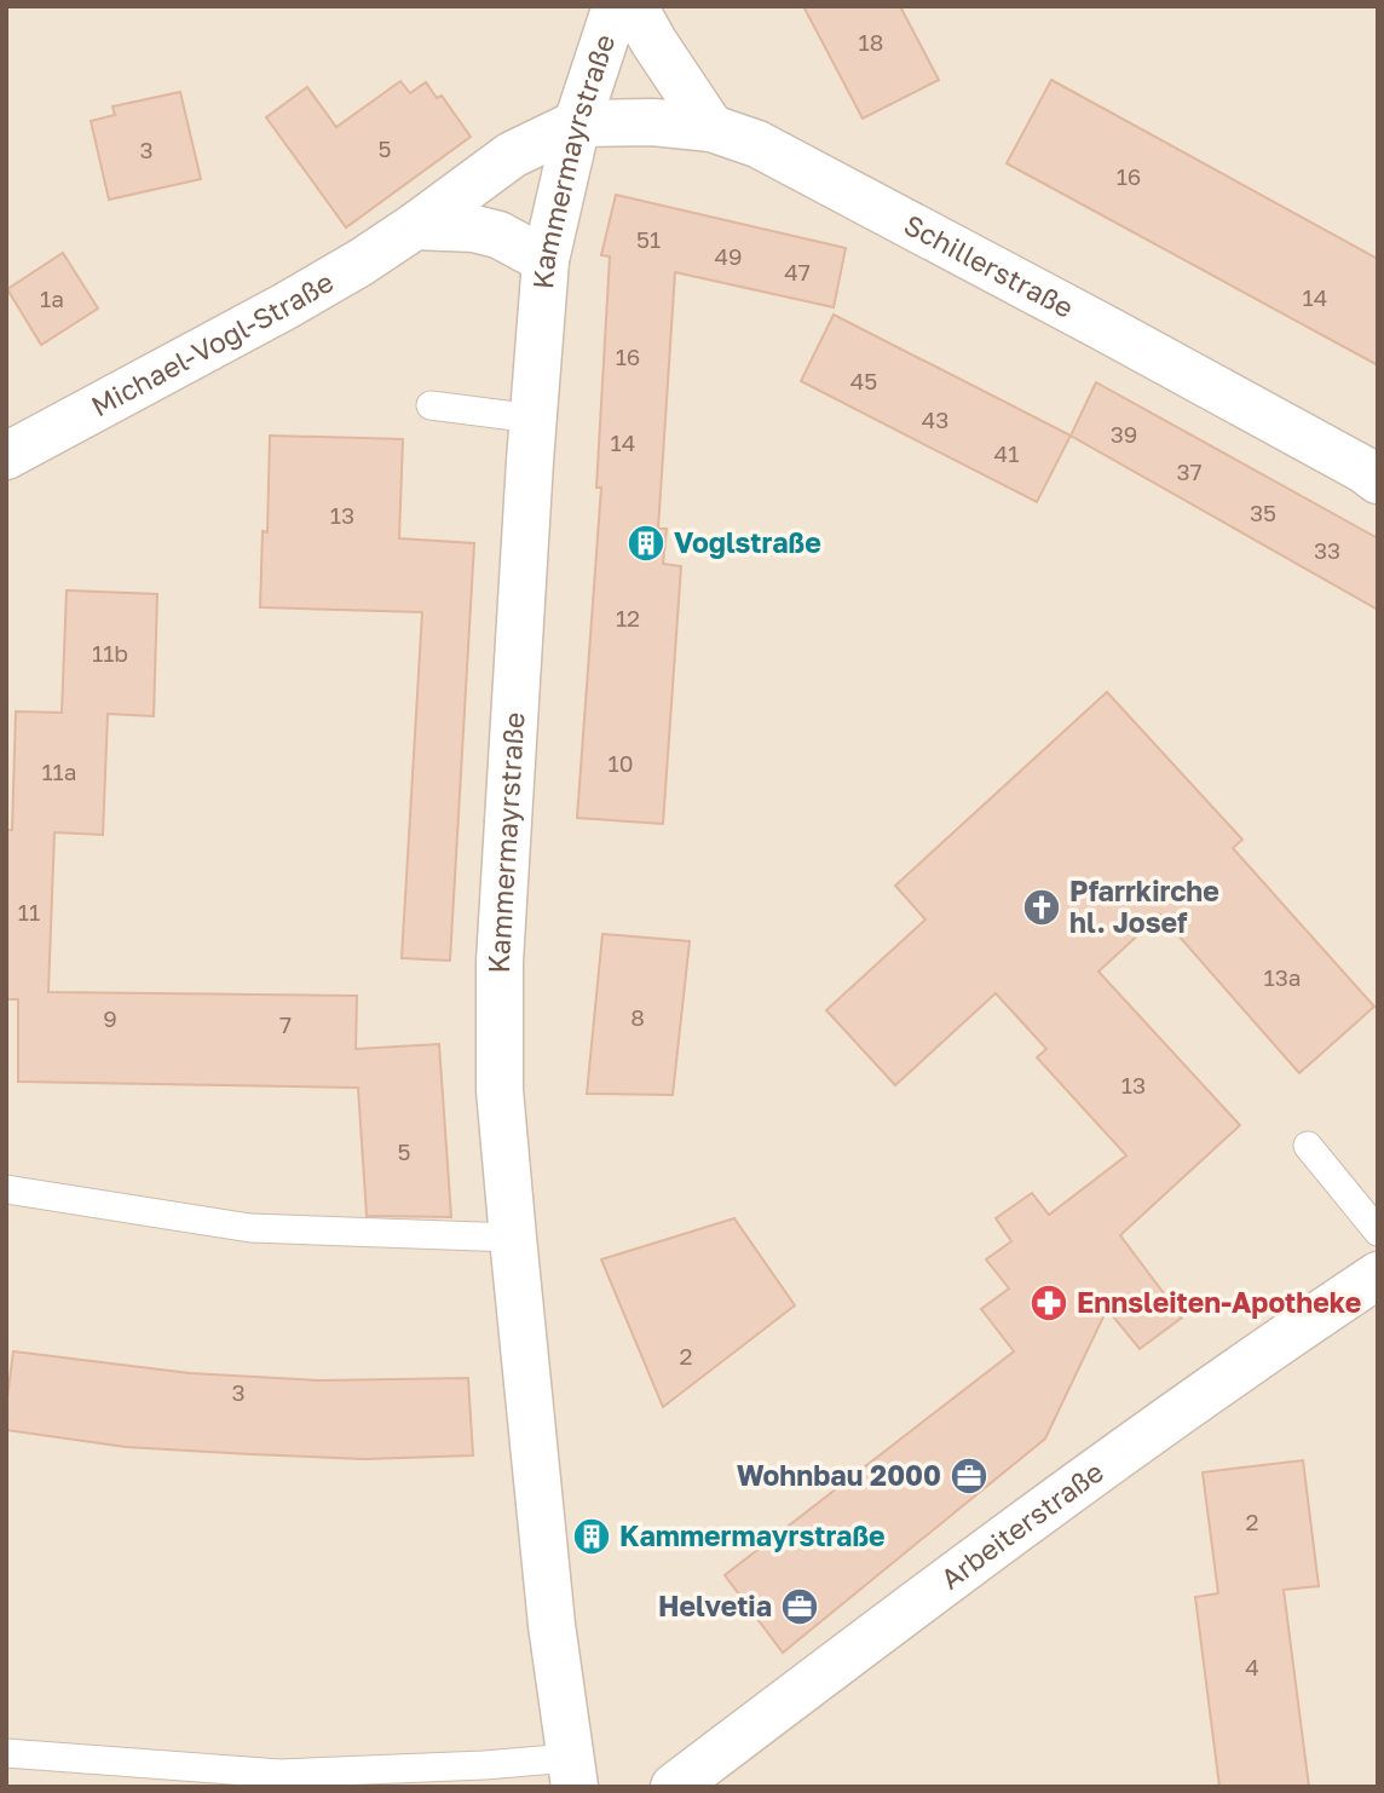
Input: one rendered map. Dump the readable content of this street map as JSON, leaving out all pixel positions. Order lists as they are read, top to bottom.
{
  "streets": {
    "street": [
      "Kammermayrstraße",
      "Schillerstraße",
      "Michael-Vogl-Straße",
      "Arbeiterstraße"
    ]
  },
  "crossings": [
    ["Kammermayrstraße", "Schillerstraße"],
    ["Kammermayrstraße", "Michael-Vogl-Straße"],
    ["Schillerstraße", "Michael-Vogl-Straße"]
  ],
  "places": {
    "building": ["Voglstraße", "Kammermayrstraße"],
    "church": ["Pfarrkirche hl. Josef"],
    "pharmacy": ["Ennsleiten-Apotheke"],
    "office": ["Wohnbau 2000", "Helvetia"]
  },
  "house_numbers": [
    "18",
    "5",
    "3",
    "16",
    "51",
    "49",
    "47",
    "14",
    "1a",
    "16",
    "45",
    "43",
    "39",
    "14",
    "41",
    "37",
    "35",
    "13",
    "33",
    "12",
    "11b",
    "10",
    "11a",
    "11",
    "13a",
    "8",
    "9",
    "7",
    "13",
    "5",
    "2",
    "3",
    "2",
    "4"
  ]
}
